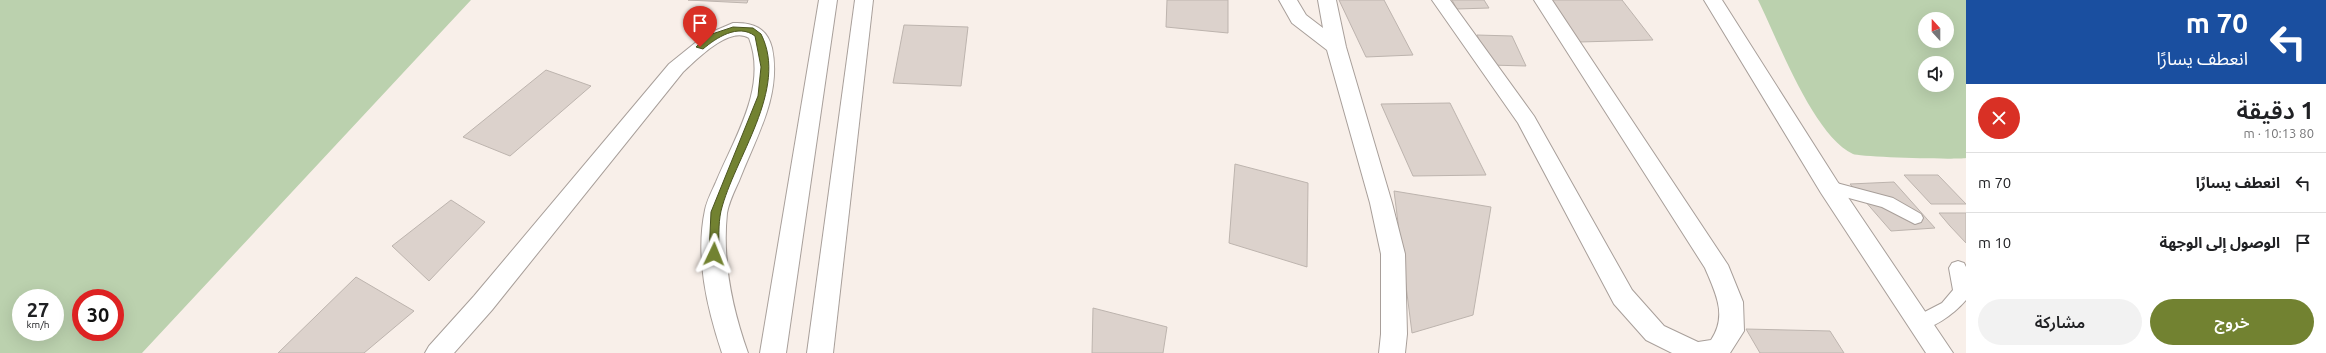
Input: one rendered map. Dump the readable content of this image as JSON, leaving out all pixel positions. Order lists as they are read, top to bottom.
{
  "north": "top",
  "page": {
    "turn": ["70 m", "انعطف يسارًا"],
    "heading": ["1 دقيقة", "80 m · 10:13"],
    "list": [
      {
        "name": "انعطف يسارًا",
        "value": "70 m"
      },
      {
        "name": "الوصول إلى الوجهة",
        "value": "10 m"
      }
    ],
    "speed": "27 km/h",
    "limit": "30",
    "buttons": ["خروج", "مشاركة"]
  }
}
